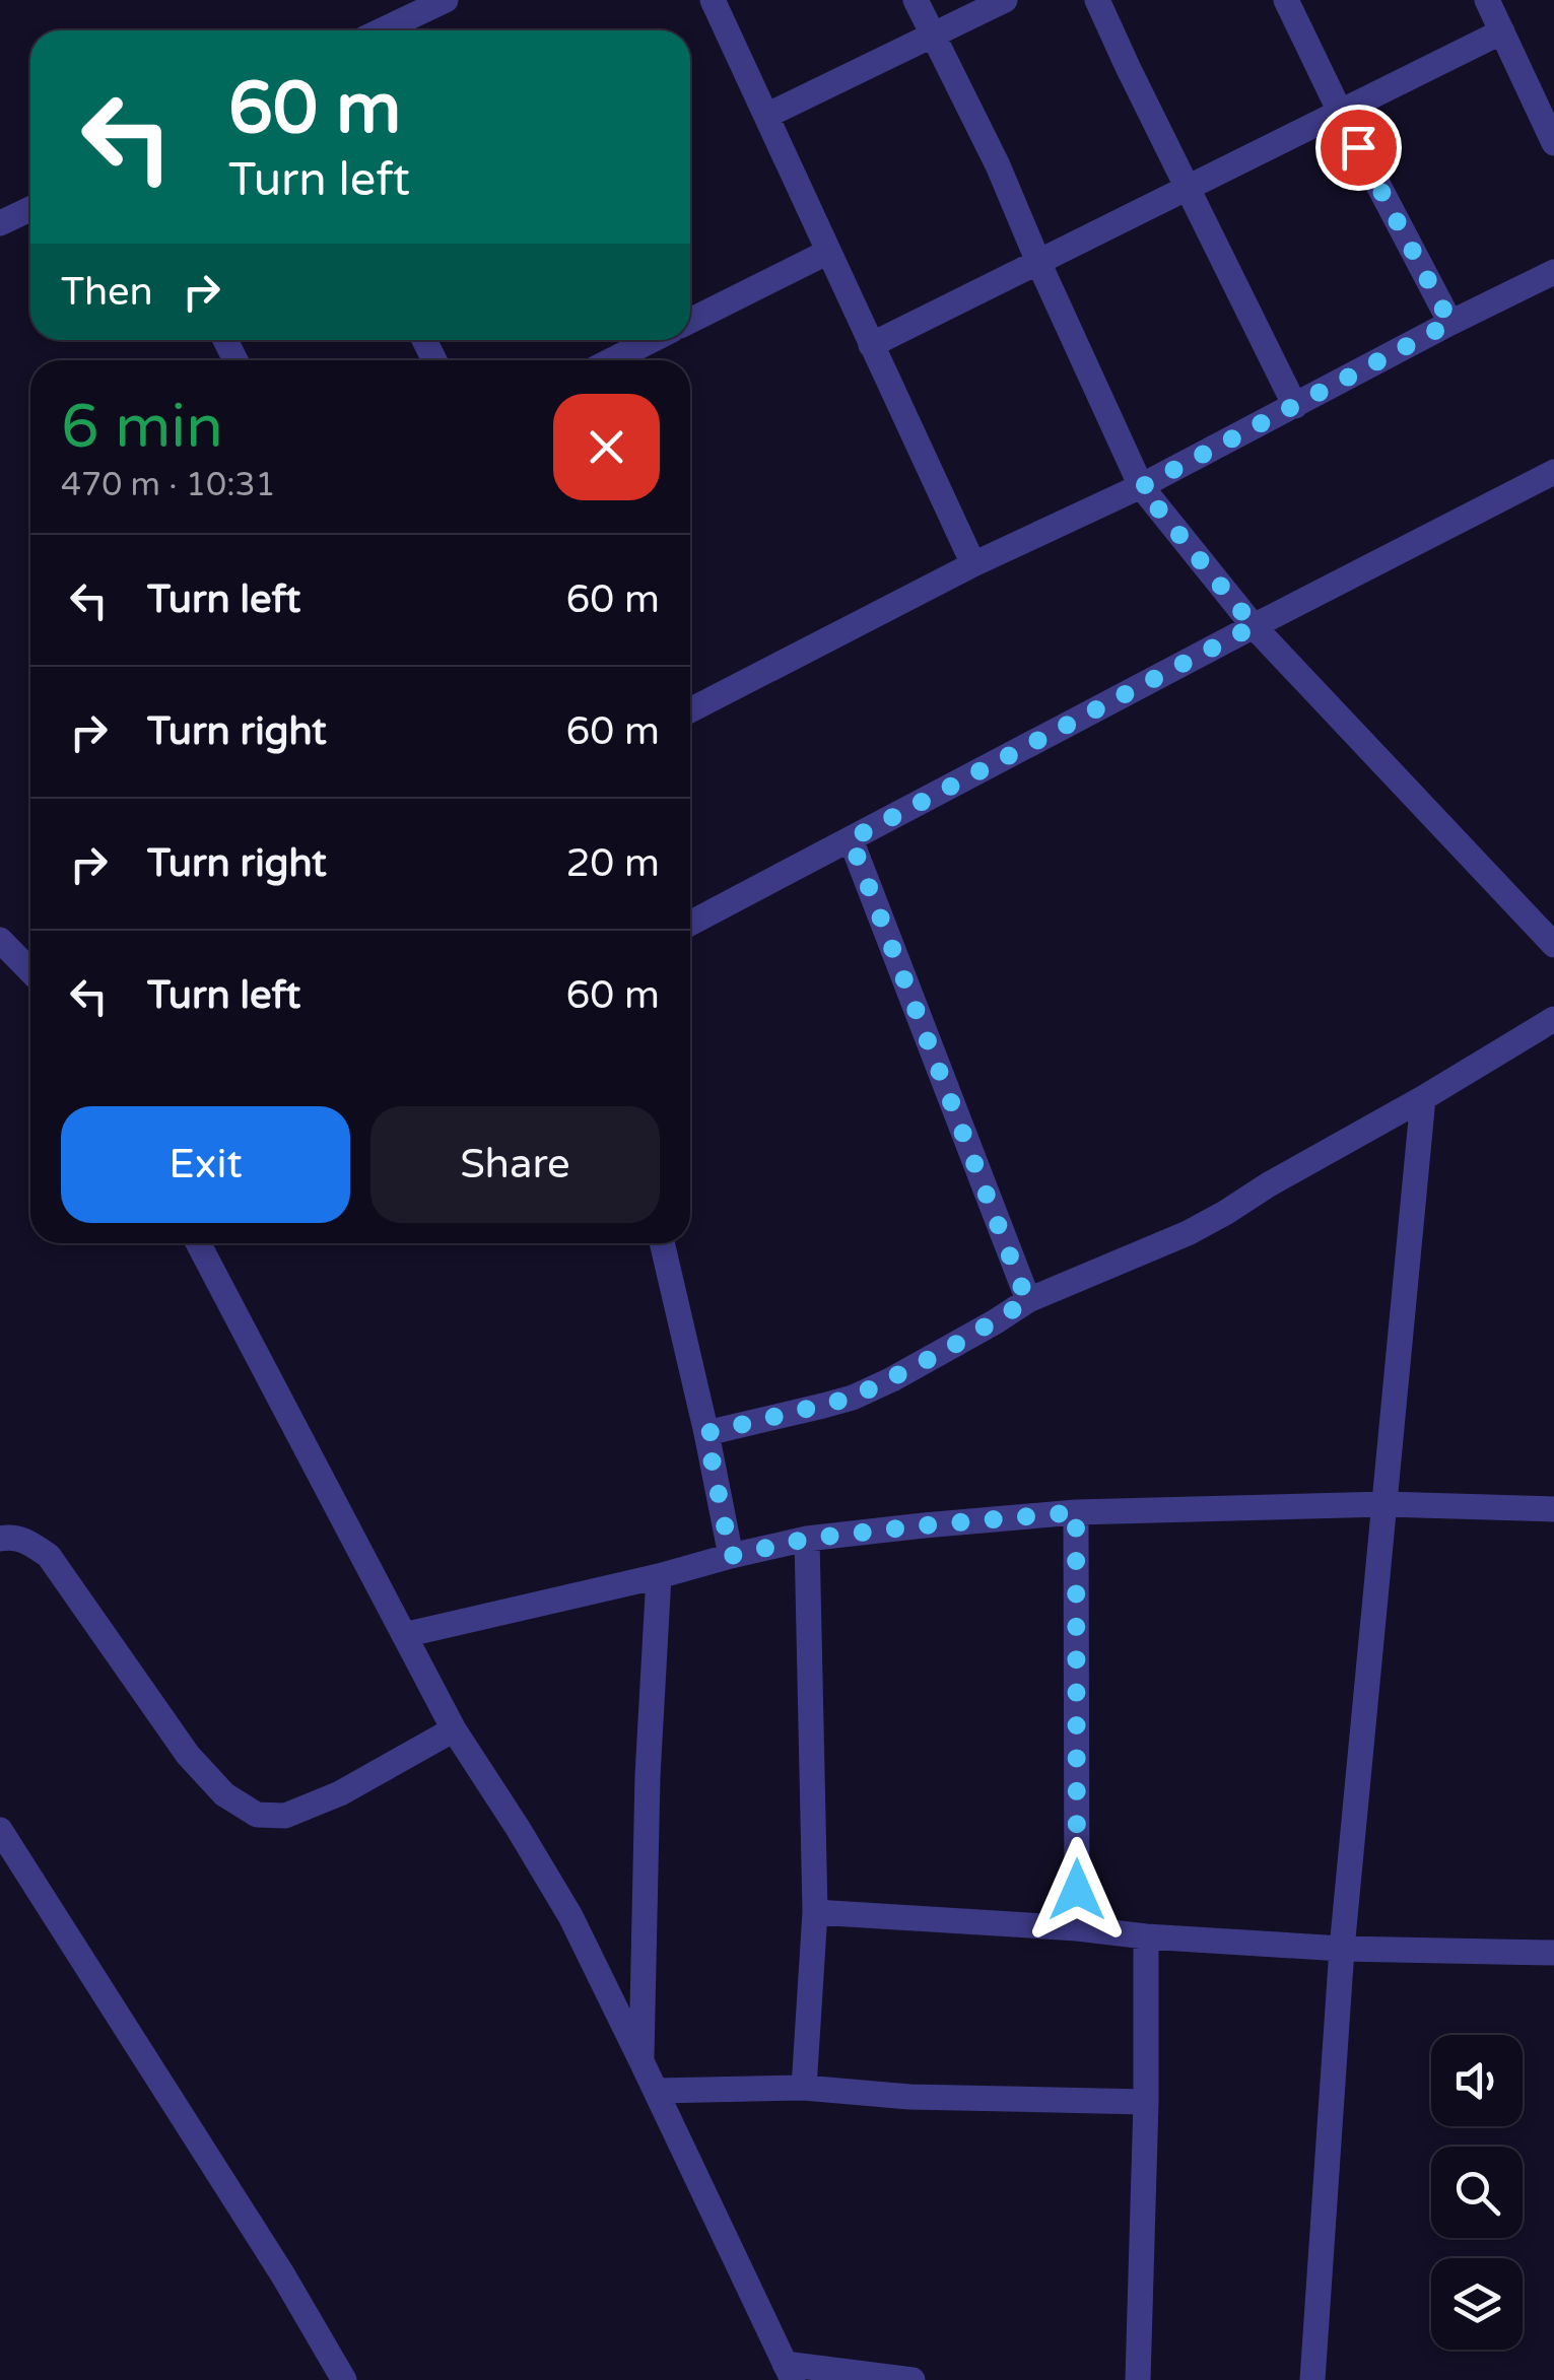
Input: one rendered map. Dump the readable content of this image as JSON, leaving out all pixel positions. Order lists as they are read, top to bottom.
{
  "page": {
    "turn": ["60 m", "Turn left"],
    "then": "Then",
    "heading": ["6 min", "470 m · 10:31"],
    "list": [
      {
        "name": "Turn left",
        "value": "60 m"
      },
      {
        "name": "Turn right",
        "value": "60 m"
      },
      {
        "name": "Turn right",
        "value": "20 m"
      },
      {
        "name": "Turn left",
        "value": "60 m"
      }
    ],
    "buttons": ["Exit", "Share"]
  }
}
